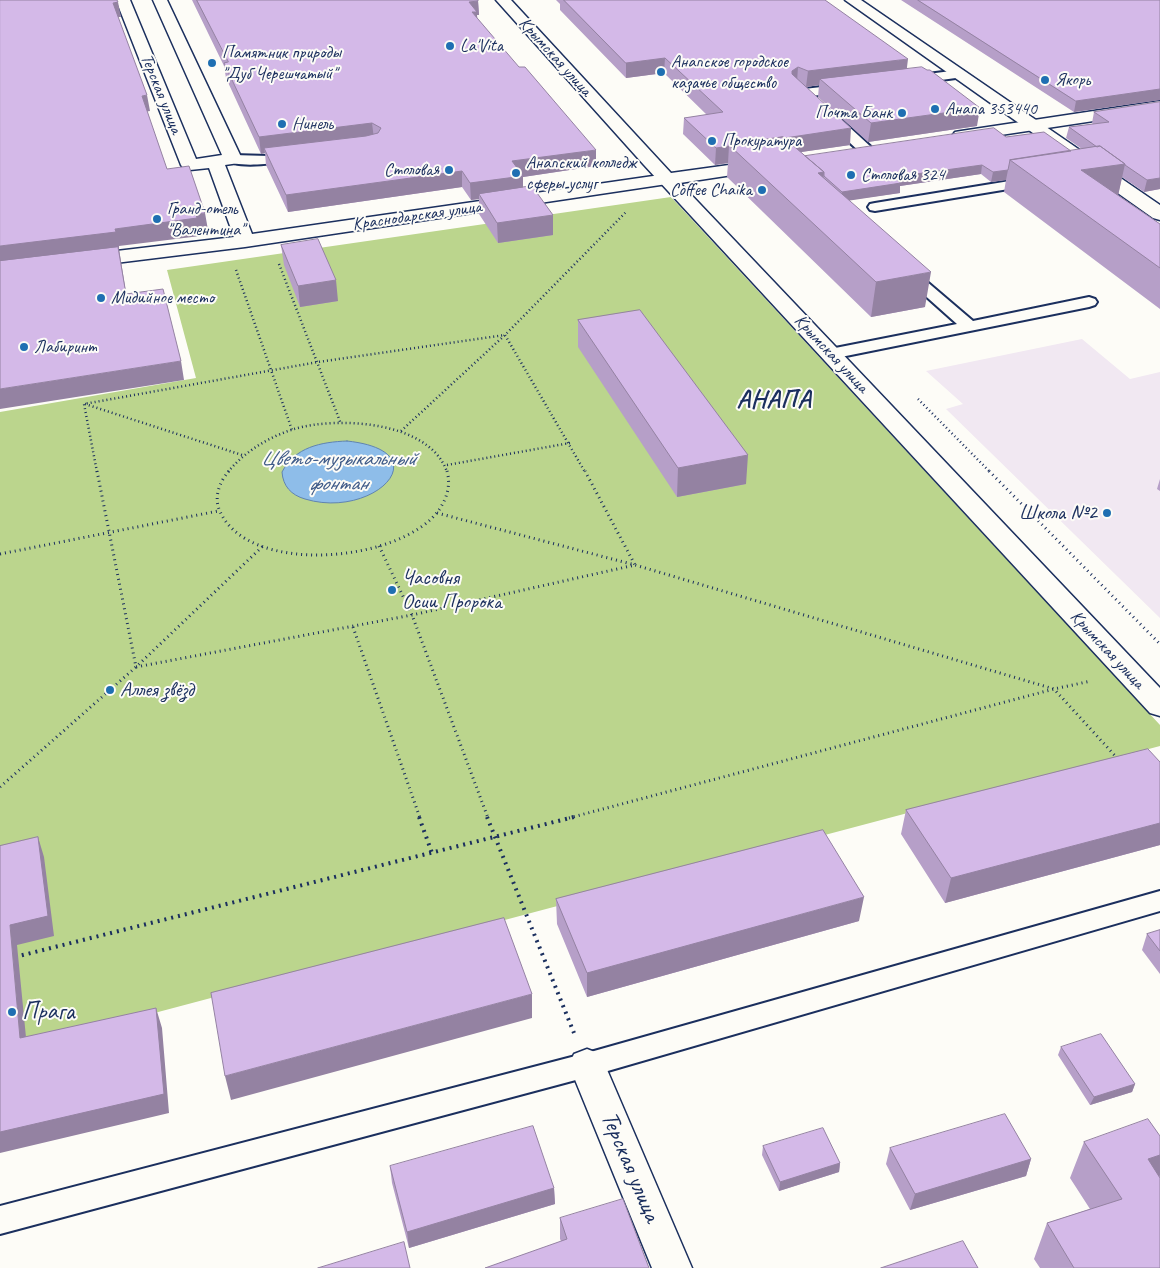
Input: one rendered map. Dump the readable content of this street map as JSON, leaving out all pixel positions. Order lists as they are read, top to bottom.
{
  "streets": {
    "street": ["Крымская улица", "Терская улица", "Краснодарская улица"]
  },
  "crossings": [
    ["Крымская улица", "Краснодарская улица"],
    ["Терская улица", "Краснодарская улица"]
  ],
  "districts": ["АНАПА"],
  "water": ["Цвето-музыкальный фонтан"],
  "places": [
    "La'Vita",
    "Памятник природы \"Дуб Черешчатый\"",
    "Анапское городское казачье общество",
    "Якорь",
    "Анапа 353440",
    "Почта Банк",
    "Нинель",
    "Прокуратура",
    "Столовая",
    "Анапский колледж сферы услуг",
    "Столовая 324",
    "Coffee Chaika",
    "Гранд-отель \"Валентина\"",
    "Мидийное место",
    "Лабиринт",
    "Школа №2",
    "Часовня Осии Пророка",
    "Аллея звёзд",
    "Прага"
  ]
}
